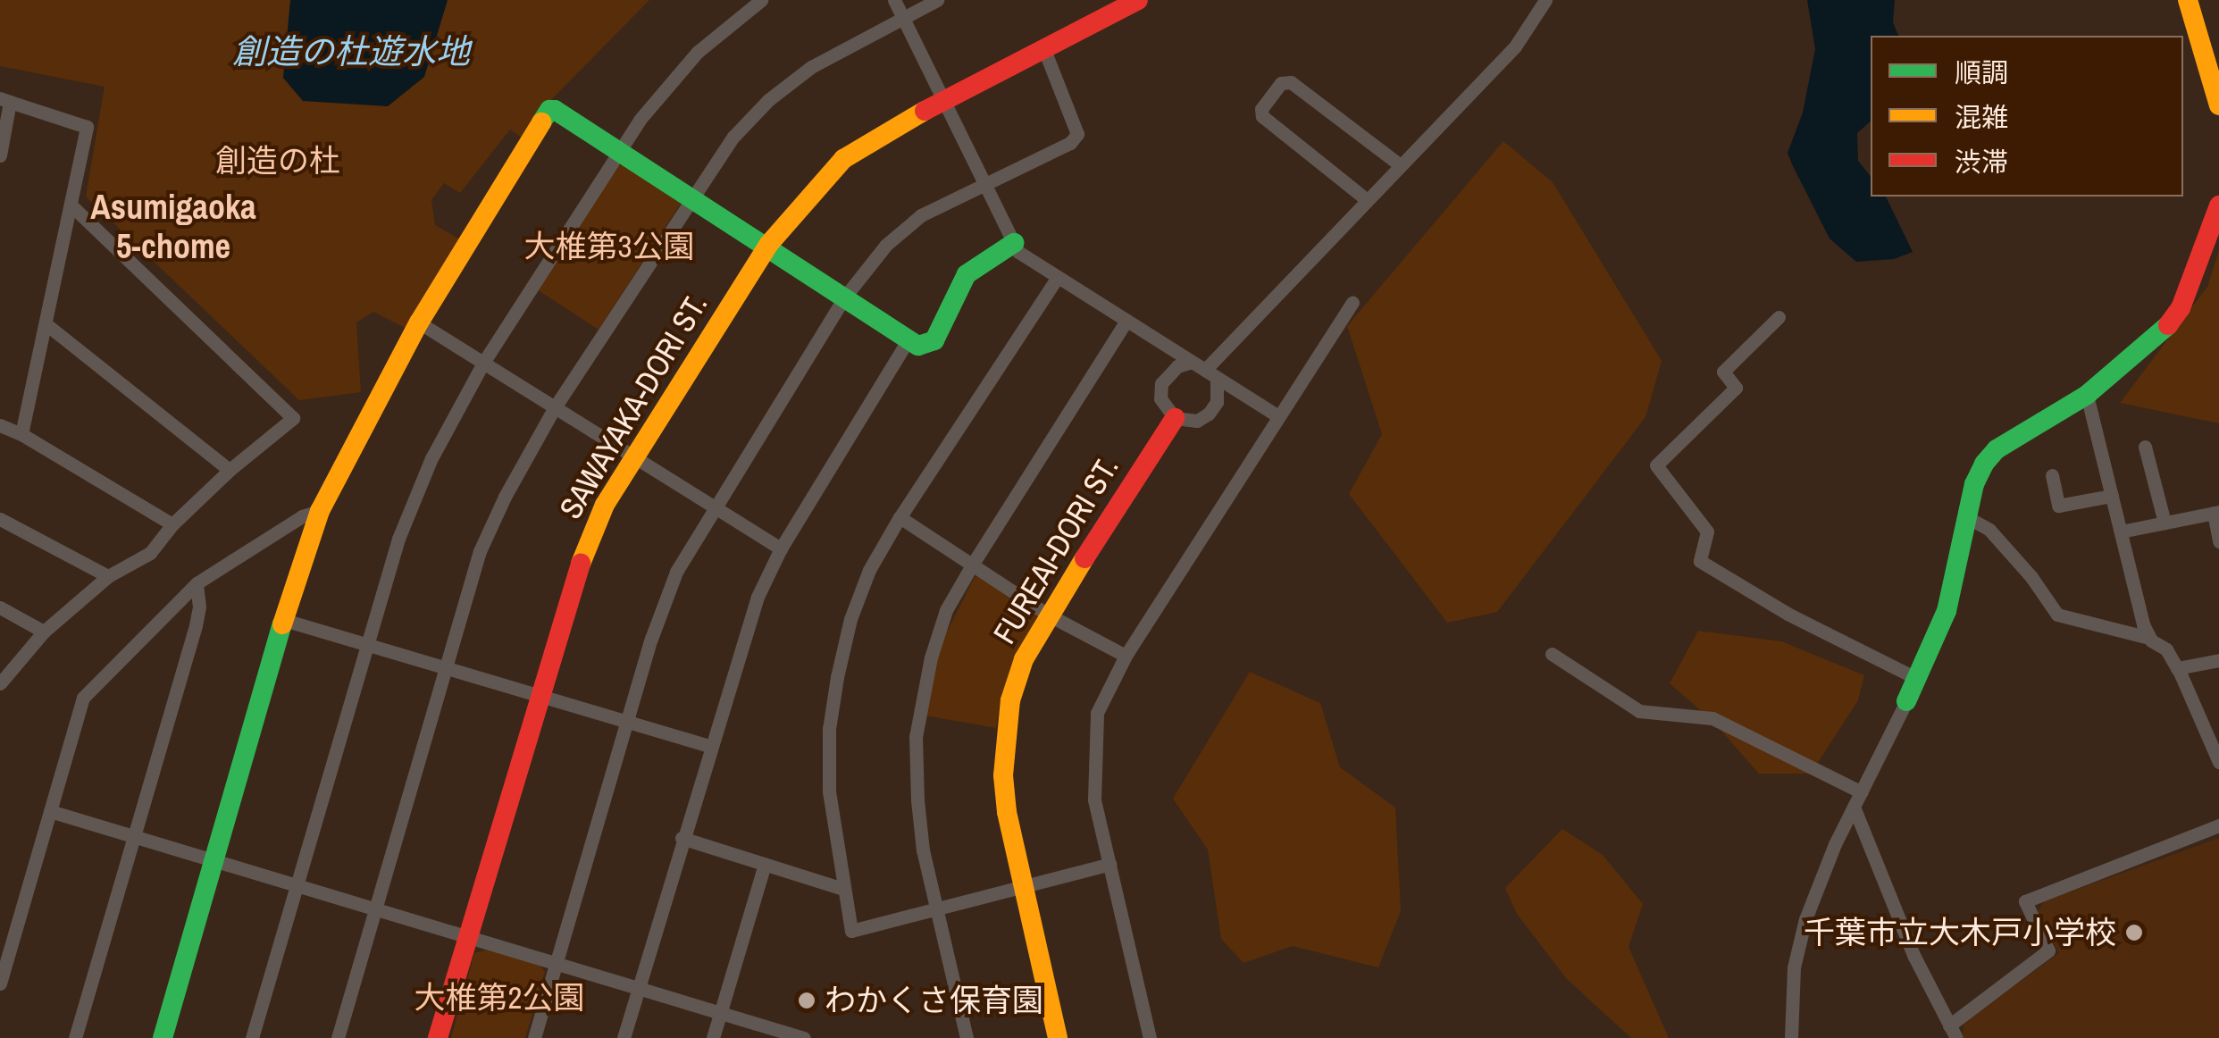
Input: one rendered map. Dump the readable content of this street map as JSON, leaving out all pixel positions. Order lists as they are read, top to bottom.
{
  "streets": {
    "street": ["SAWAYAKA-DORI ST.", "FUREAI-DORI ST."]
  },
  "districts": ["Asumigaoka 5-chome"],
  "water": ["創造の杜遊水地"],
  "parks": ["創造の杜", "大椎第3公園", "大椎第2公園"],
  "places": ["千葉市立大木戸小学校", "わかくさ保育園"],
  "legend": ["順調", "混雑", "渋滞"]
}
